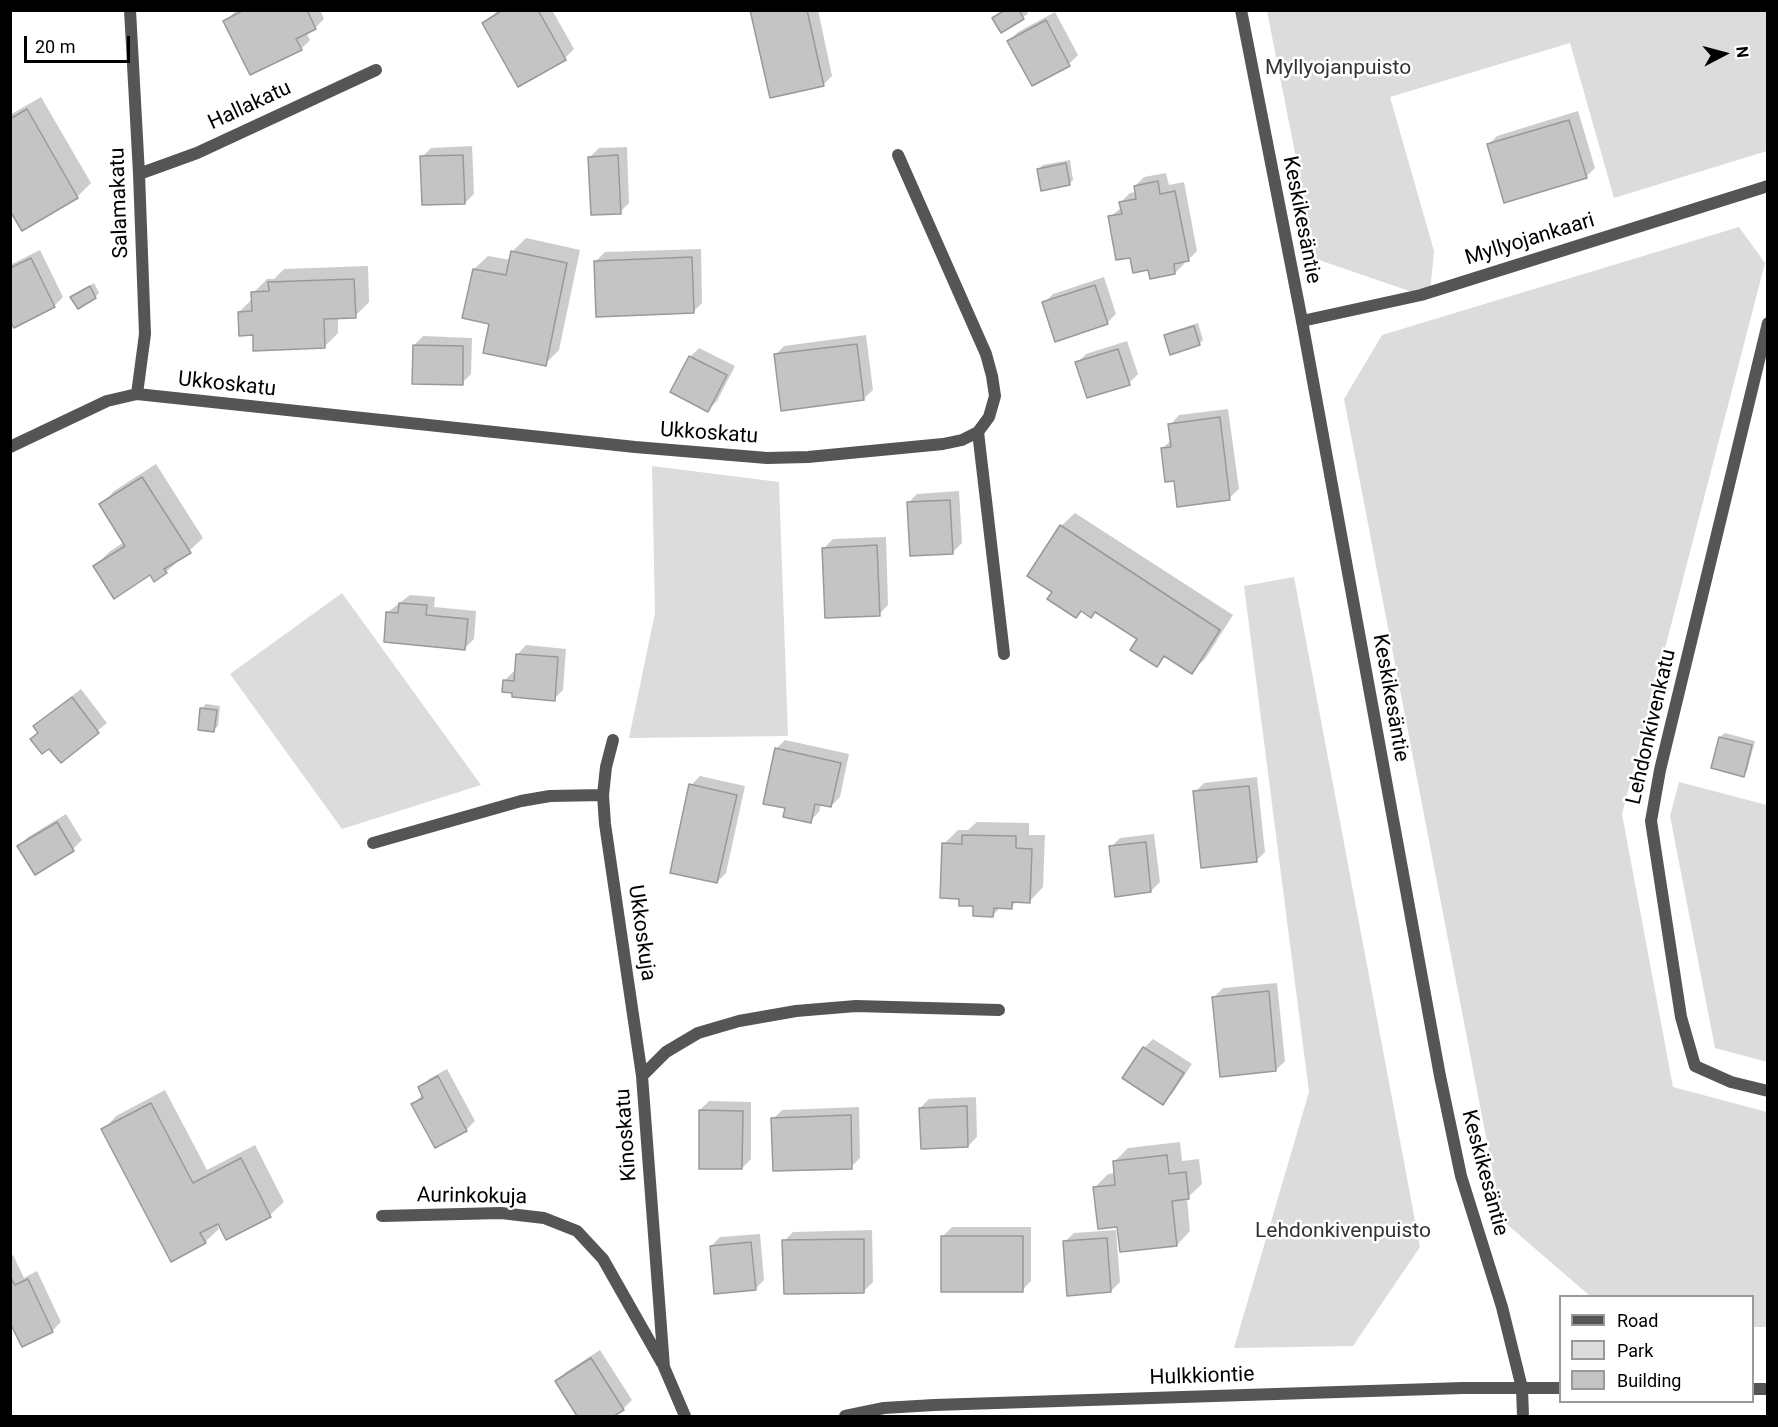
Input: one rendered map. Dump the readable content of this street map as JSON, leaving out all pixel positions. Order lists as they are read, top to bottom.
{
  "streets": {
    "street": [
      "Hallakatu",
      "Salamakatu",
      "Keskikesäntie",
      "Myllyojankaari",
      "Ukkoskatu",
      "Lehdonkivenkatu",
      "Ukkoskuja",
      "Kinoskatu",
      "Aurinkokuja",
      "Hulkkiontie"
    ]
  },
  "crossings": [
    ["Hallakatu", "Salamakatu"],
    ["Salamakatu", "Ukkoskatu"],
    ["Keskikesäntie", "Myllyojankaari"],
    ["Keskikesäntie", "Hulkkiontie"],
    ["Ukkoskuja", "Kinoskatu"],
    ["Kinoskatu", "Aurinkokuja"]
  ],
  "parks": ["Myllyojanpuisto", "Lehdonkivenpuisto"],
  "legend": ["Road", "Park", "Building"],
  "scale_bar": "20 m",
  "north": "right"
}
